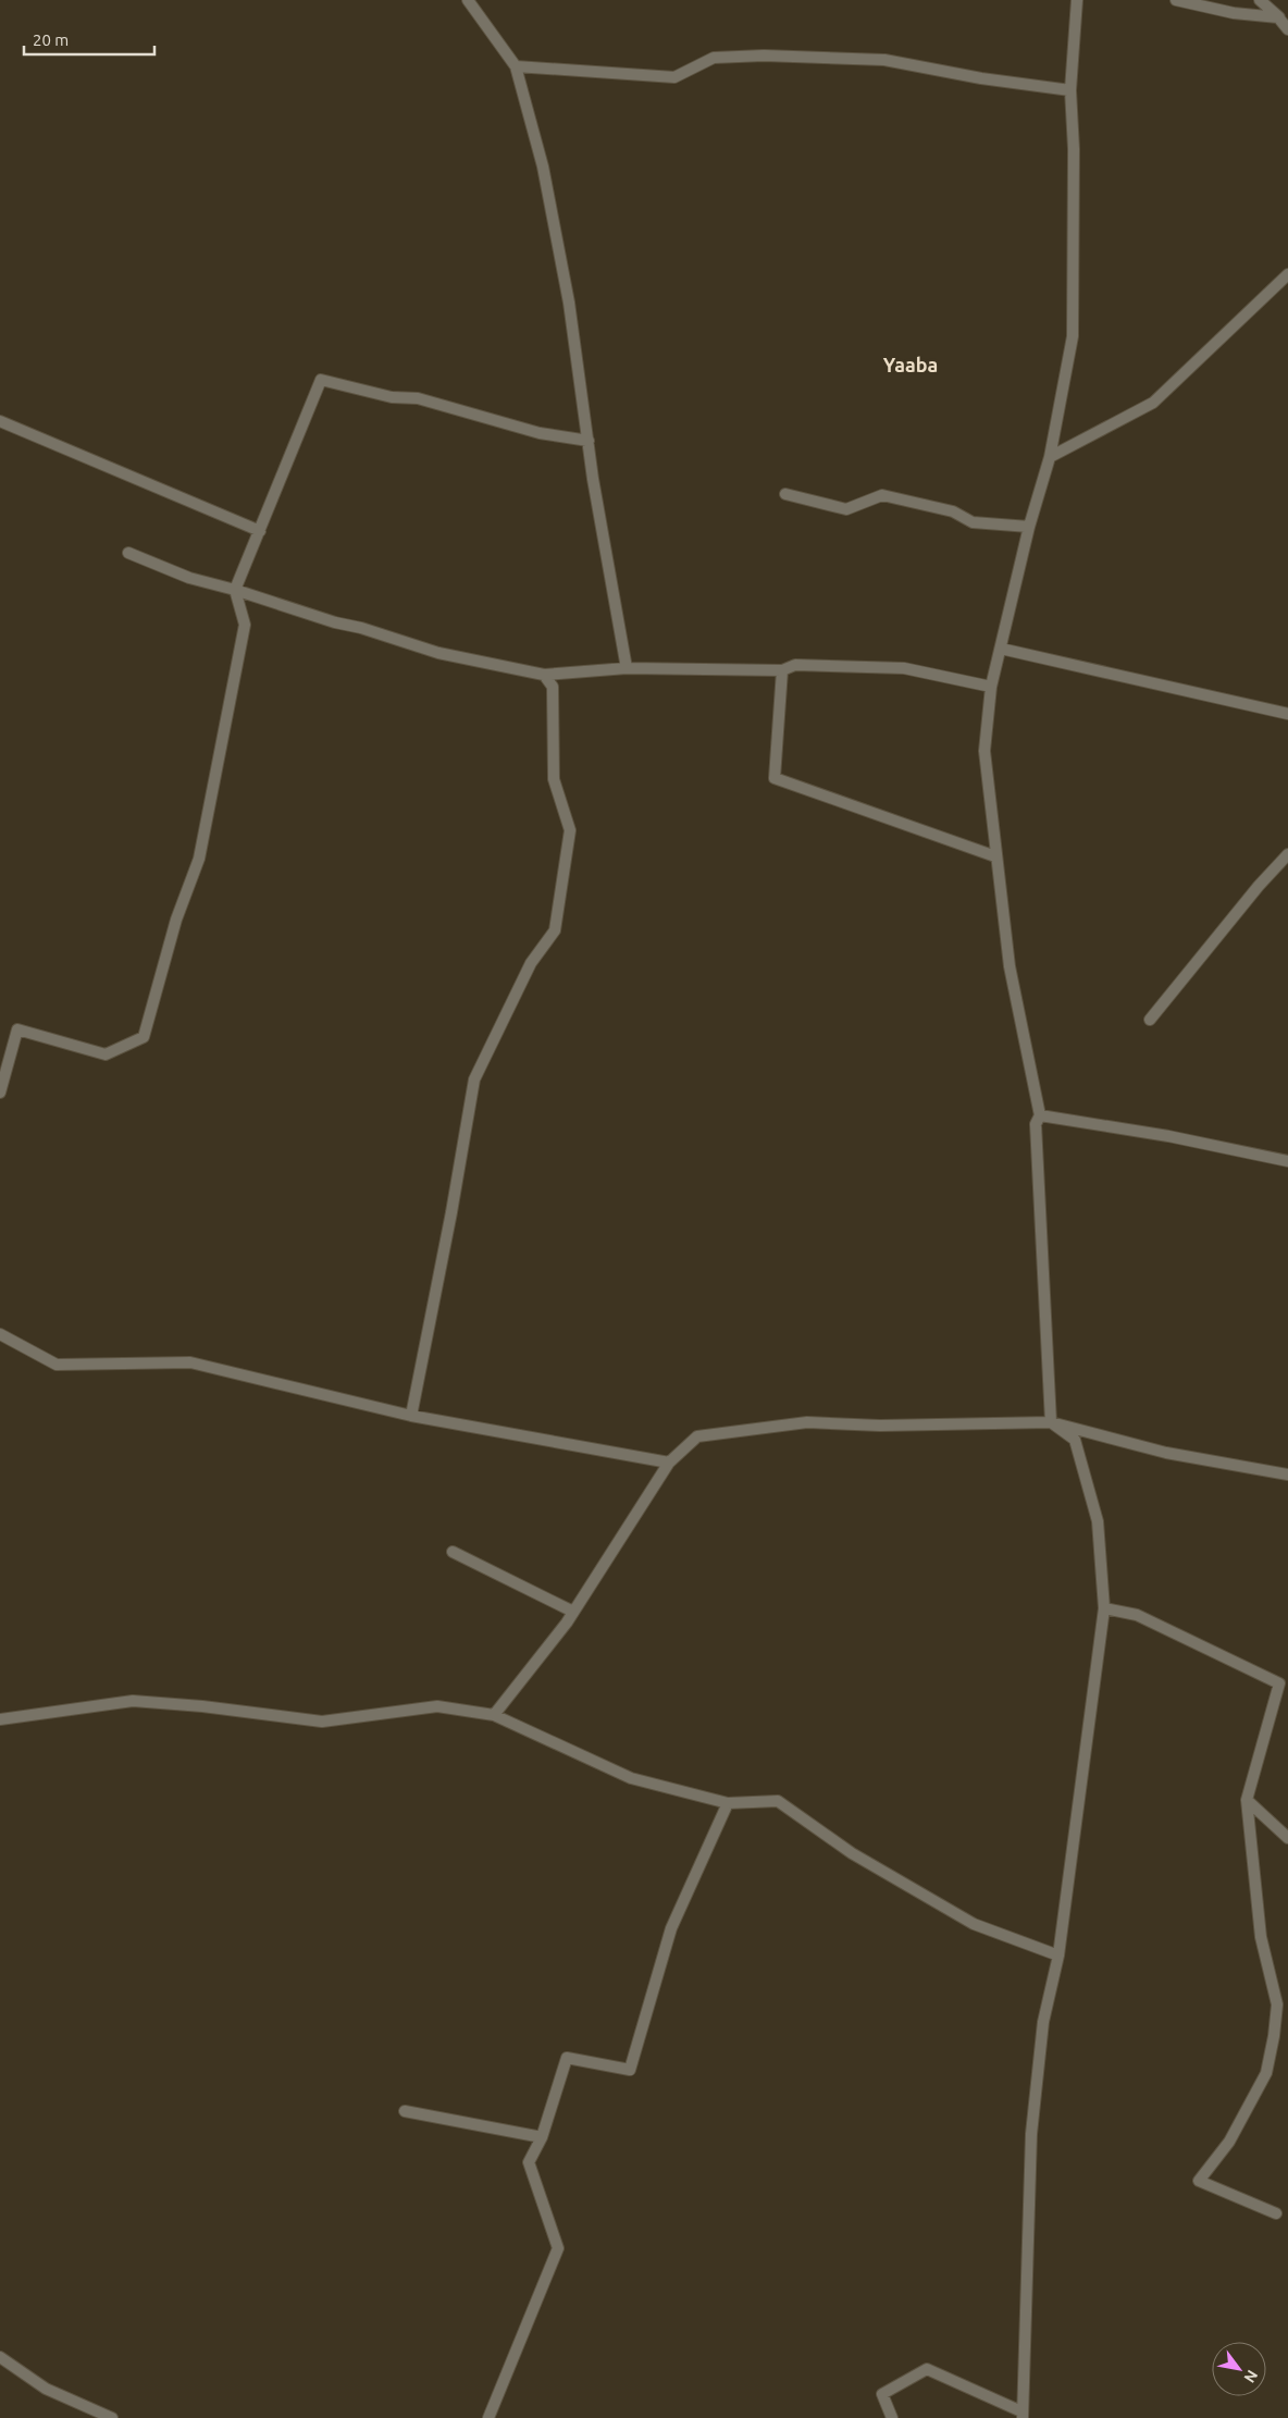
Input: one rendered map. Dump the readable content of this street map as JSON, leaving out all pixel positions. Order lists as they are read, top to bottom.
{
  "districts": ["Yaaba"],
  "scale_bar": "20 m",
  "north": "bottom right"
}
